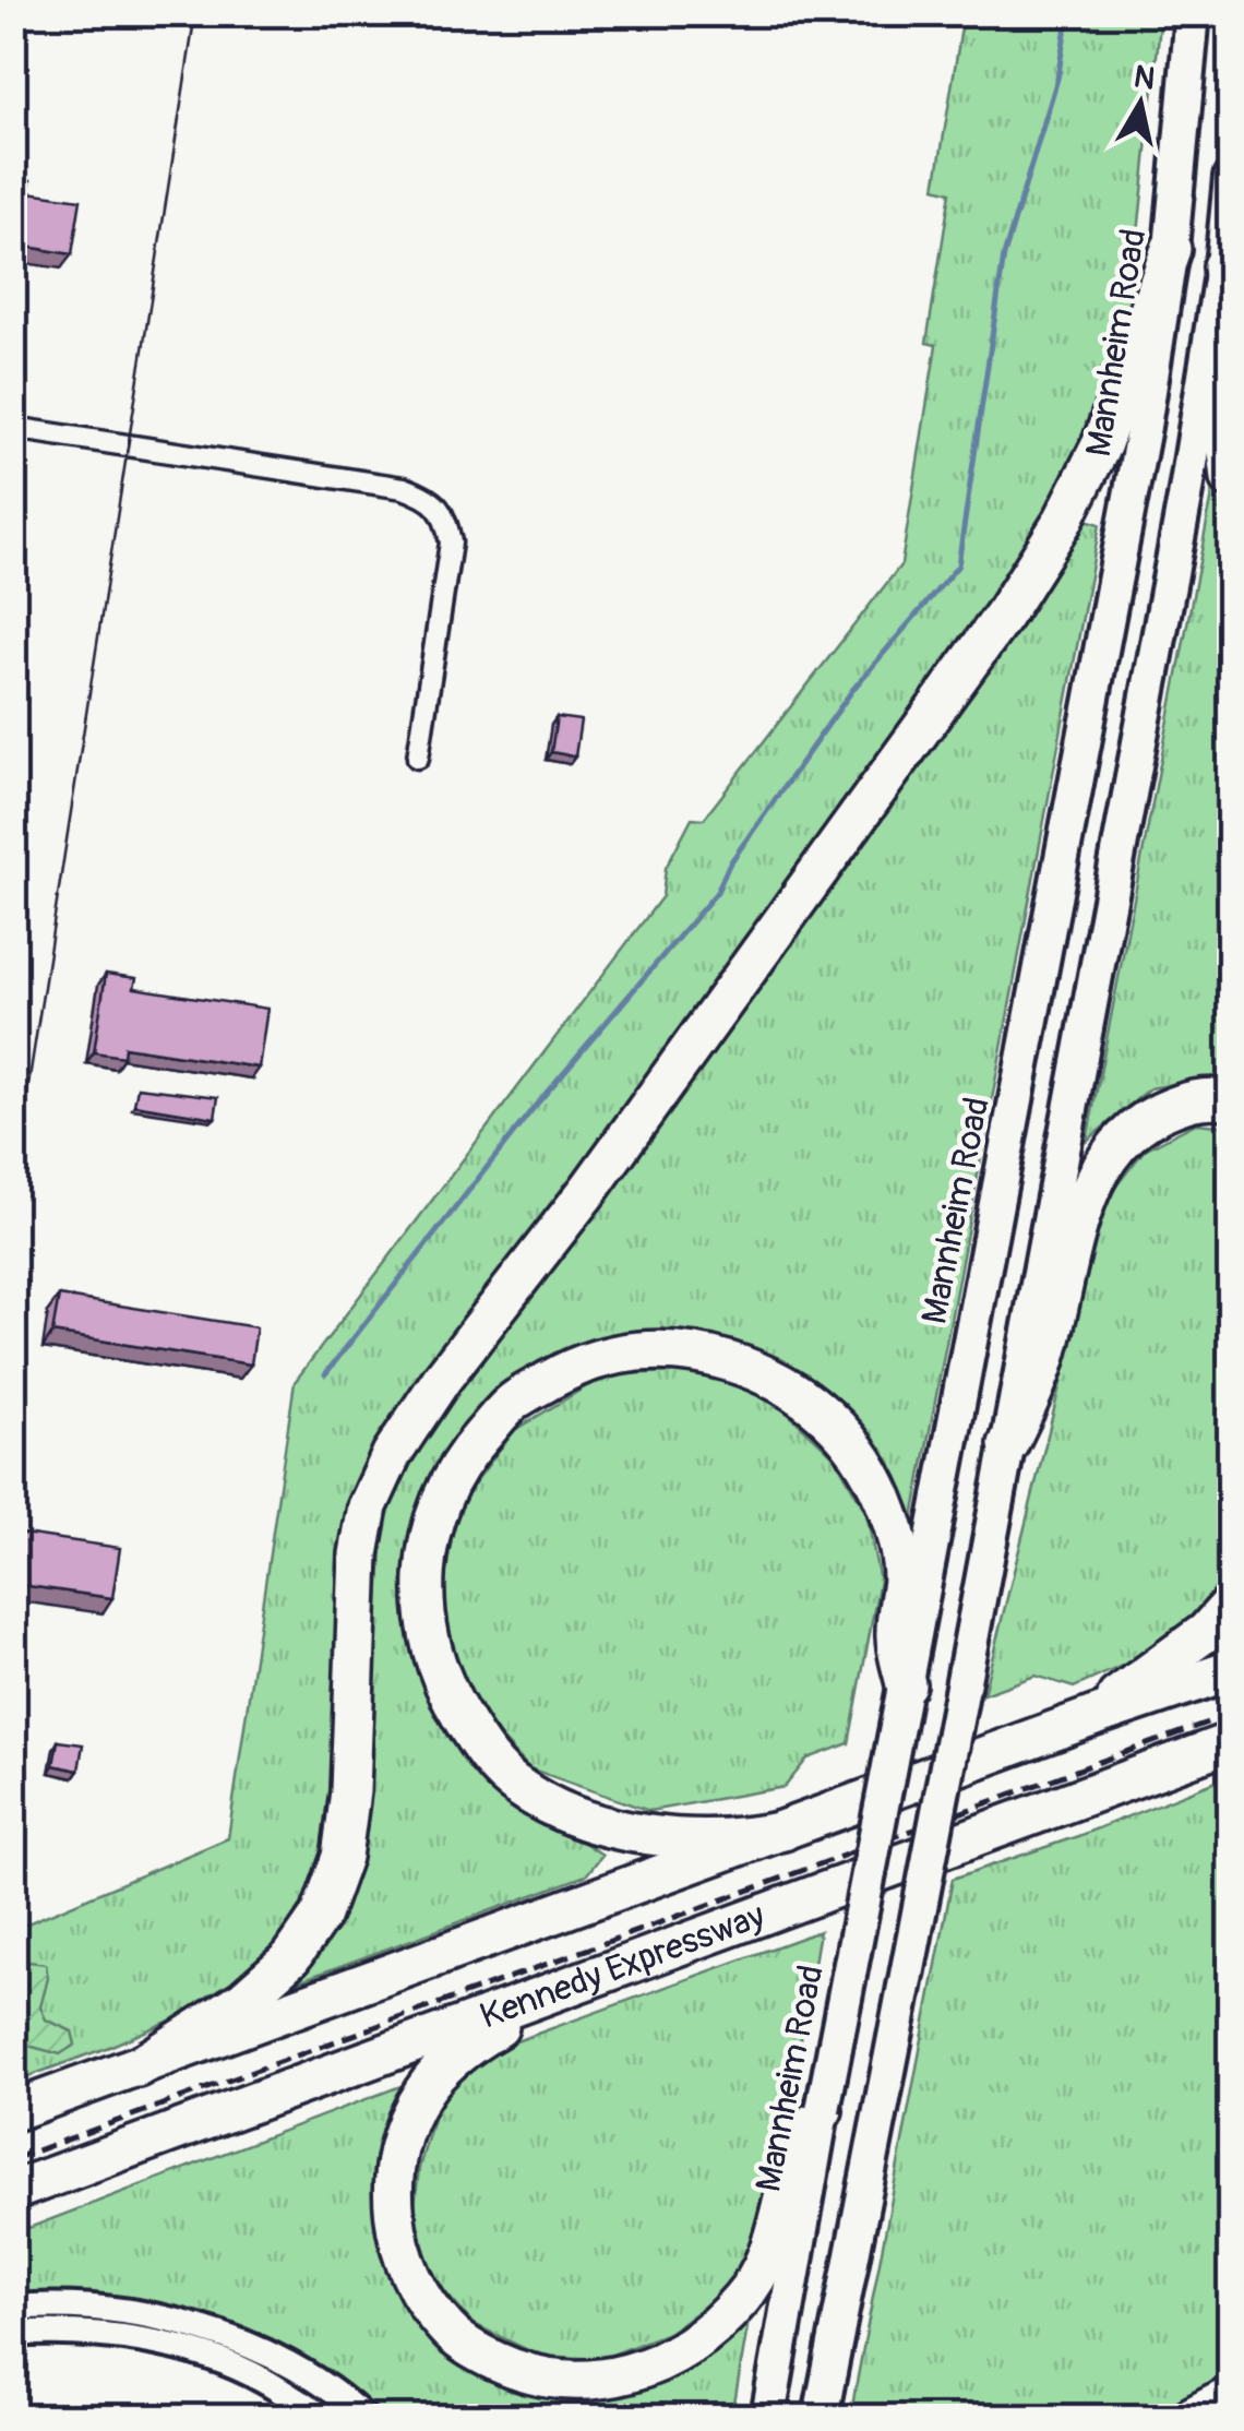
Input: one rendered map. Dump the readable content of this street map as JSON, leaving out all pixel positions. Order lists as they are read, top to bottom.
{
  "streets": {
    "highway": ["Kennedy Expressway"],
    "main road": ["Mannheim Road"]
  },
  "north": "top"
}
